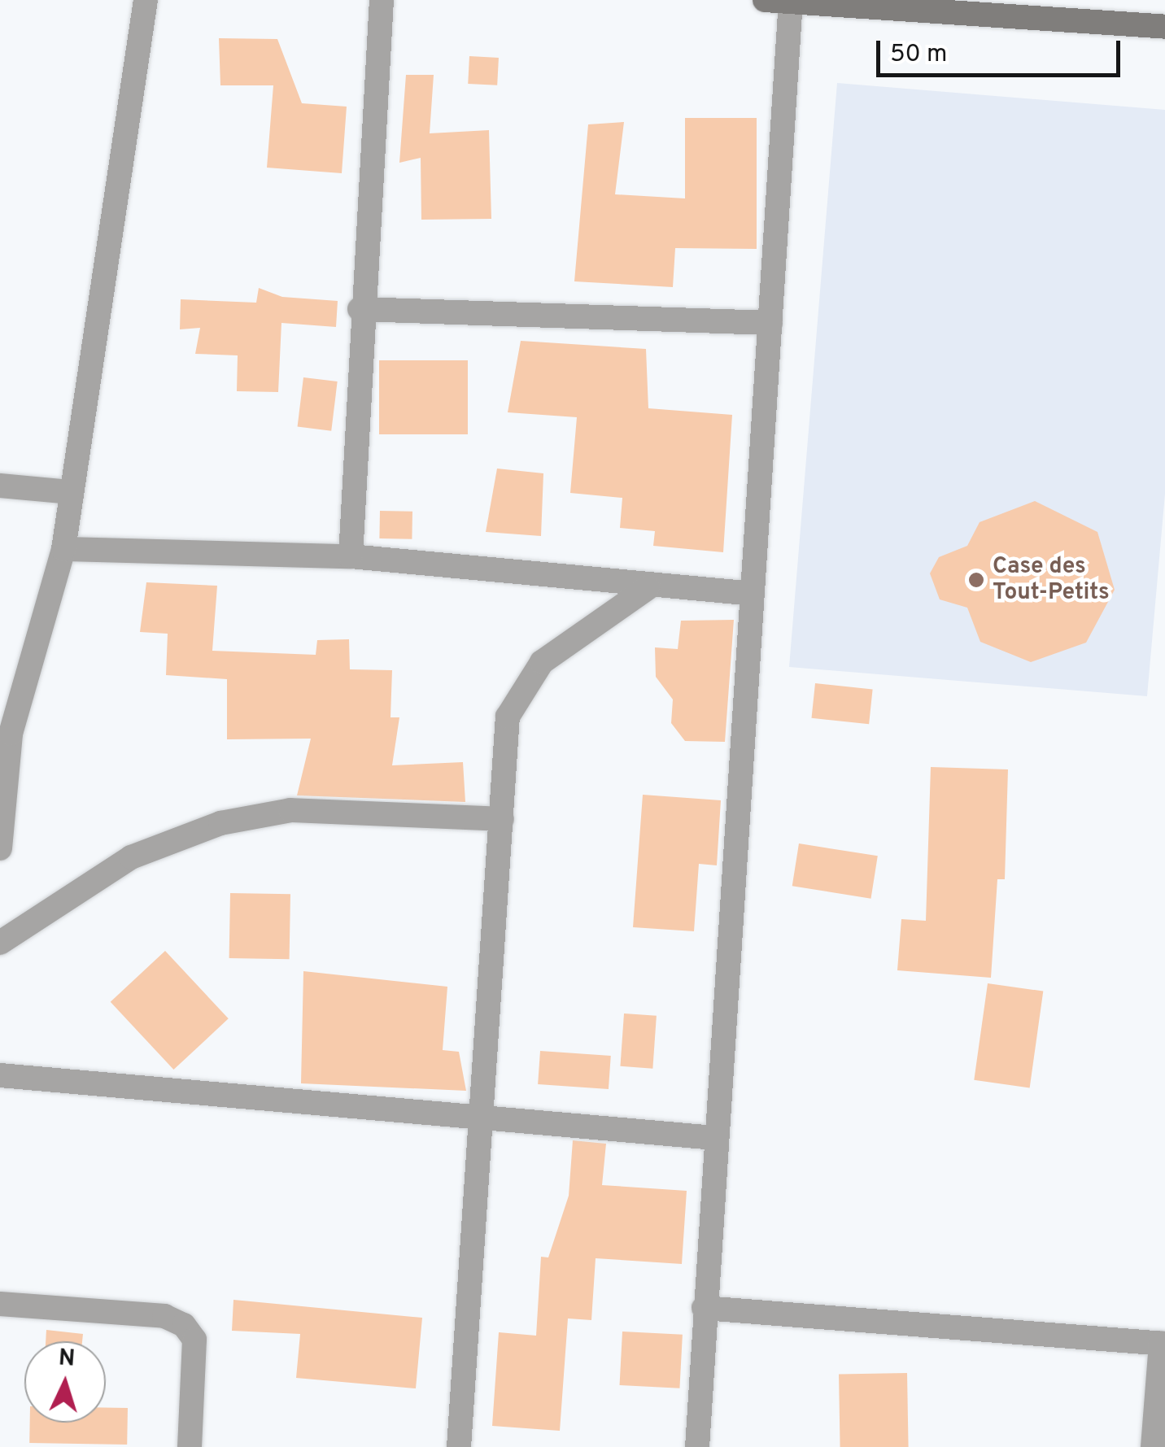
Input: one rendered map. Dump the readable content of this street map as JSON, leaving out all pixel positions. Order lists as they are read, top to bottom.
{
  "places": ["Case des Tout-Petits"],
  "scale_bar": "50 m",
  "north": "top"
}
